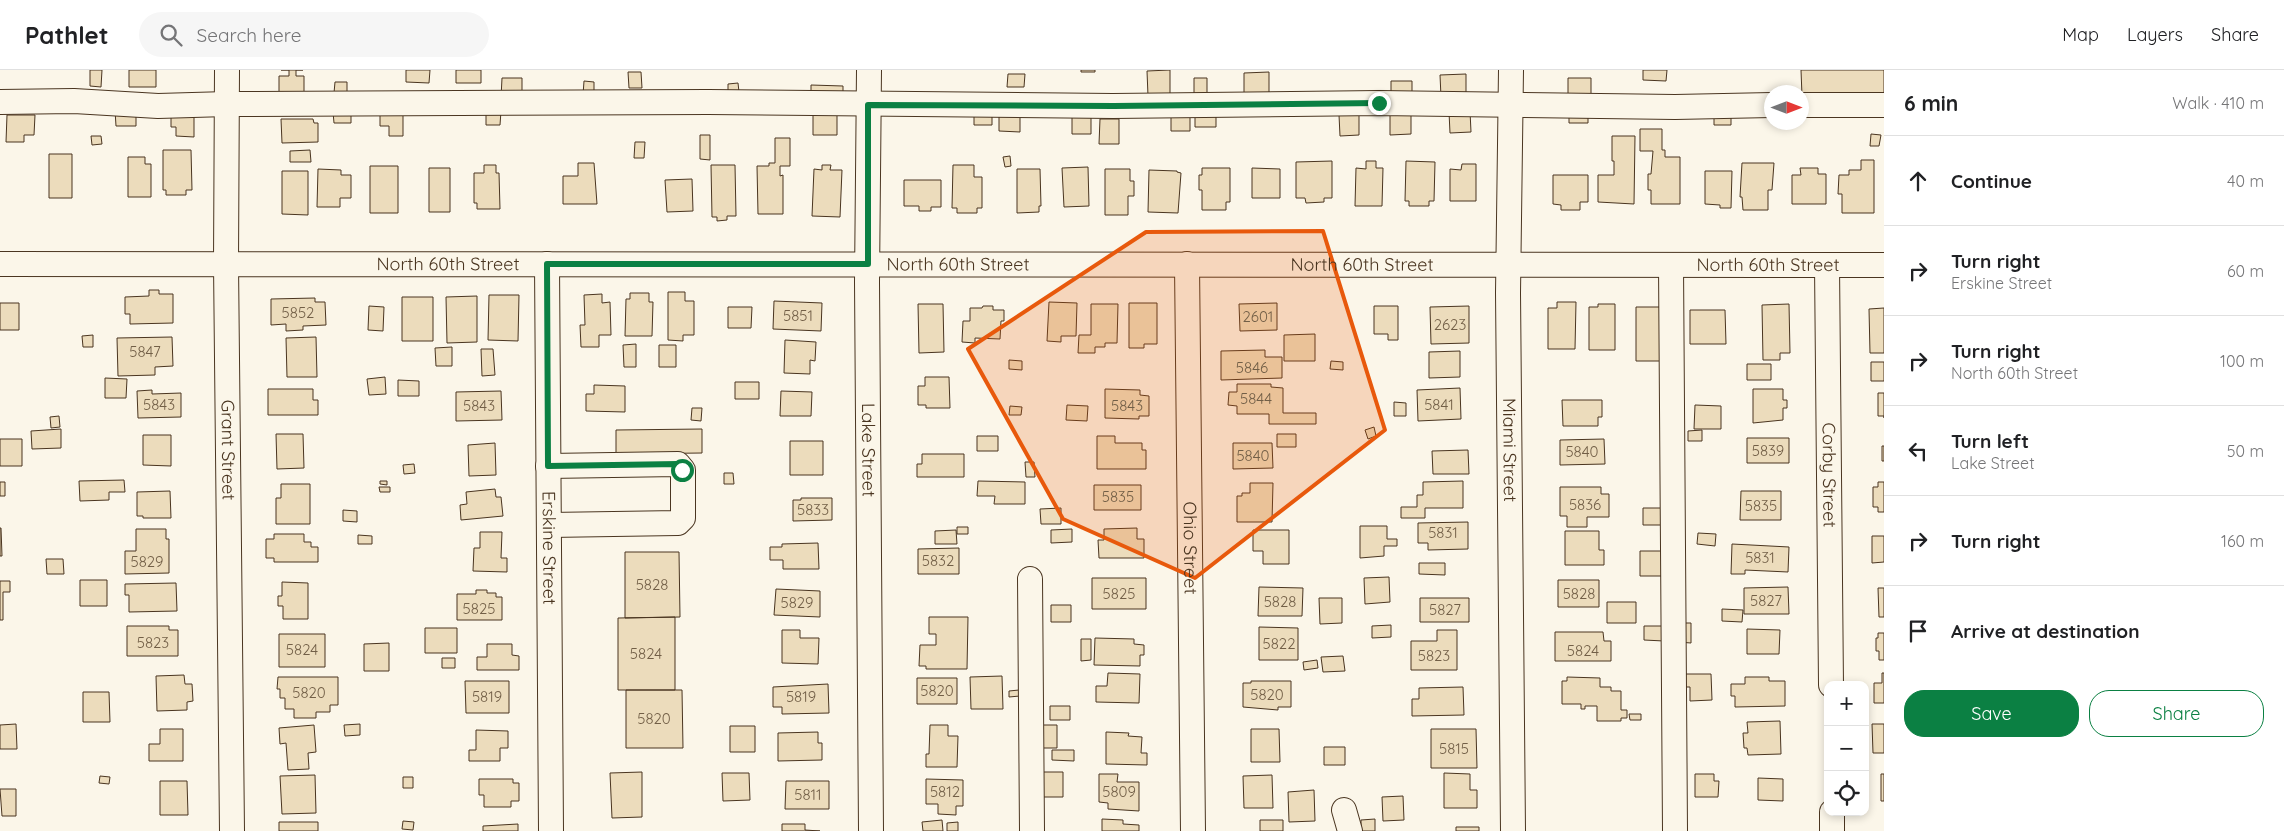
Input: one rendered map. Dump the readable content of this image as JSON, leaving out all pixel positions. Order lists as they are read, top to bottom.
{
  "streets": {
    "street": [
      "North 60th Street",
      "Miami Street",
      "Grant Street",
      "Lake Street",
      "Corby Street",
      "Erskine Street",
      "Ohio Street"
    ]
  },
  "crossings": [
    ["North 60th Street", "Miami Street"],
    ["North 60th Street", "Grant Street"],
    ["North 60th Street", "Lake Street"],
    ["North 60th Street", "Corby Street"],
    ["North 60th Street", "Erskine Street"],
    ["North 60th Street", "Ohio Street"]
  ],
  "house_numbers": [
    "5852",
    "5851",
    "2601",
    "2623",
    "5847",
    "5846",
    "5844",
    "5843",
    "5841",
    "5843",
    "5843",
    "5839",
    "5840",
    "5840",
    "5835",
    "5836",
    "5835",
    "5833",
    "5831",
    "5831",
    "5832",
    "5829",
    "5828",
    "5825",
    "5828",
    "5827",
    "5828",
    "5829",
    "5825",
    "5827",
    "5823",
    "5822",
    "5824",
    "5824",
    "5824",
    "5823",
    "5820",
    "5820",
    "5820",
    "5819",
    "5819",
    "5820",
    "5815",
    "5812",
    "5809",
    "5811"
  ],
  "north": "right",
  "page": {
    "header": "Pathlet",
    "search": "Search here",
    "nav": ["Map", "Layers", "Share"],
    "heading": ["6 min", "Walk · 410 m"],
    "list": [
      ["Continue", "40 m"],
      ["Turn right", "Erskine Street", "60 m"],
      ["Turn right", "North 60th Street", "100 m"],
      ["Turn left", "Lake Street", "50 m"],
      ["Turn right", "160 m"],
      "Arrive at destination"
    ],
    "buttons": ["Save", "Share"],
    "map_buttons": ["+", "−"]
  }
}
